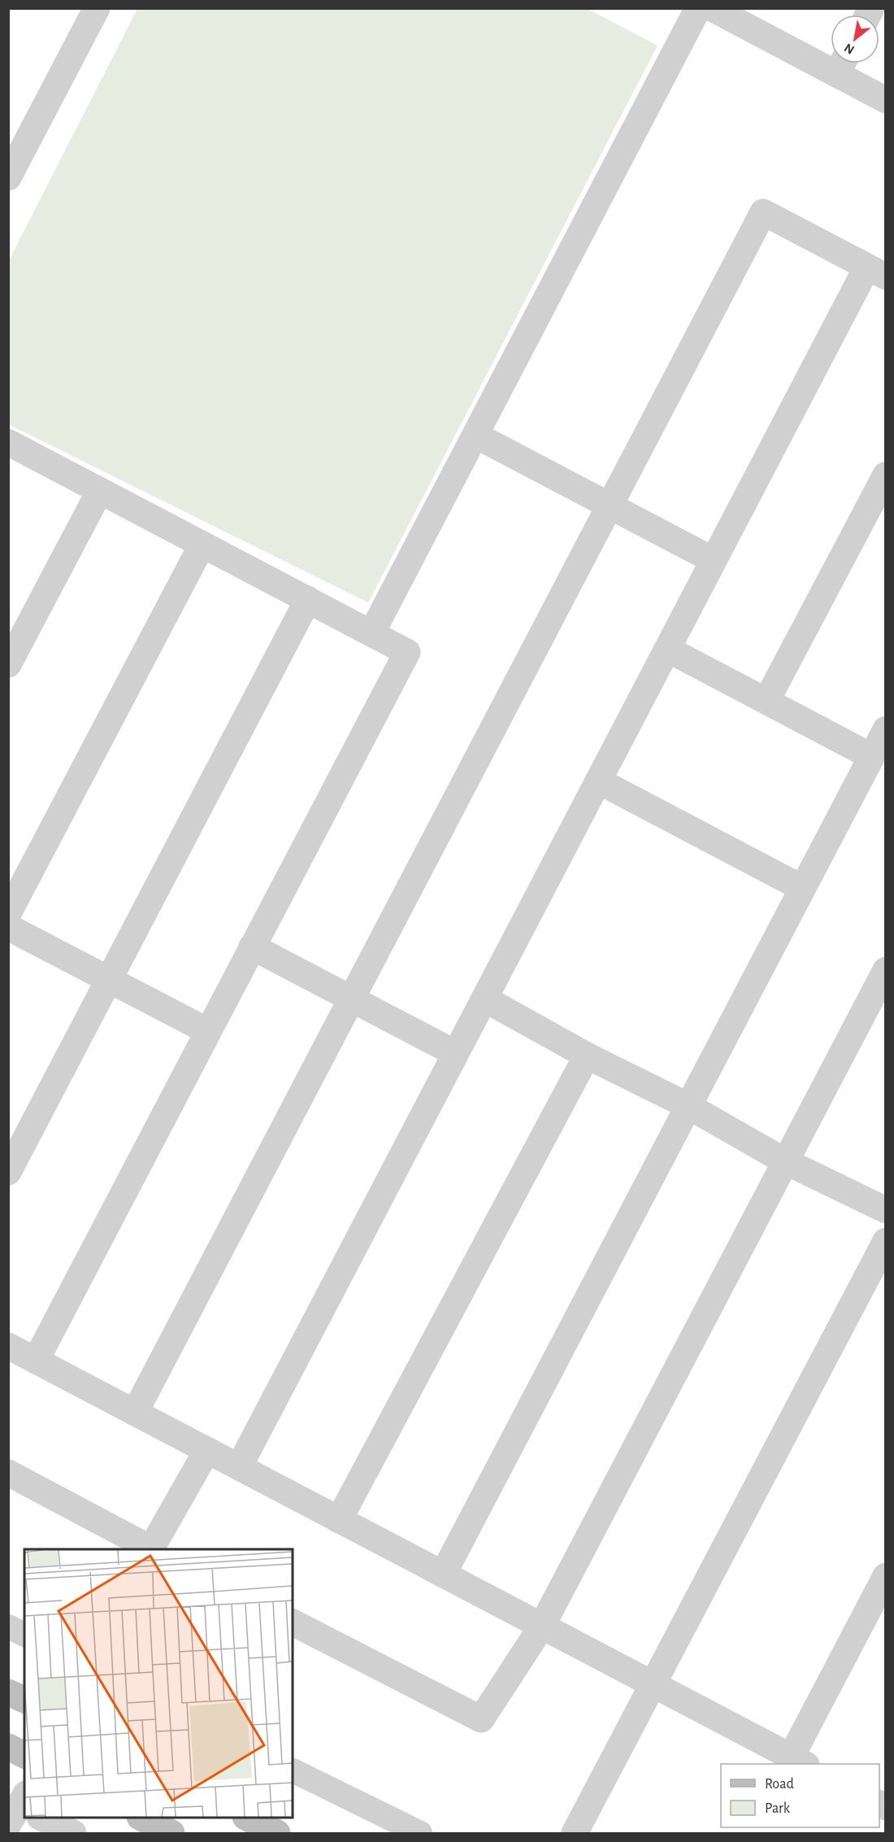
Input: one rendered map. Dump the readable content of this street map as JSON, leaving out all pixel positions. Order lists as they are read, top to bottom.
{
  "legend": ["Road", "Park"],
  "north": "bottom left"
}
